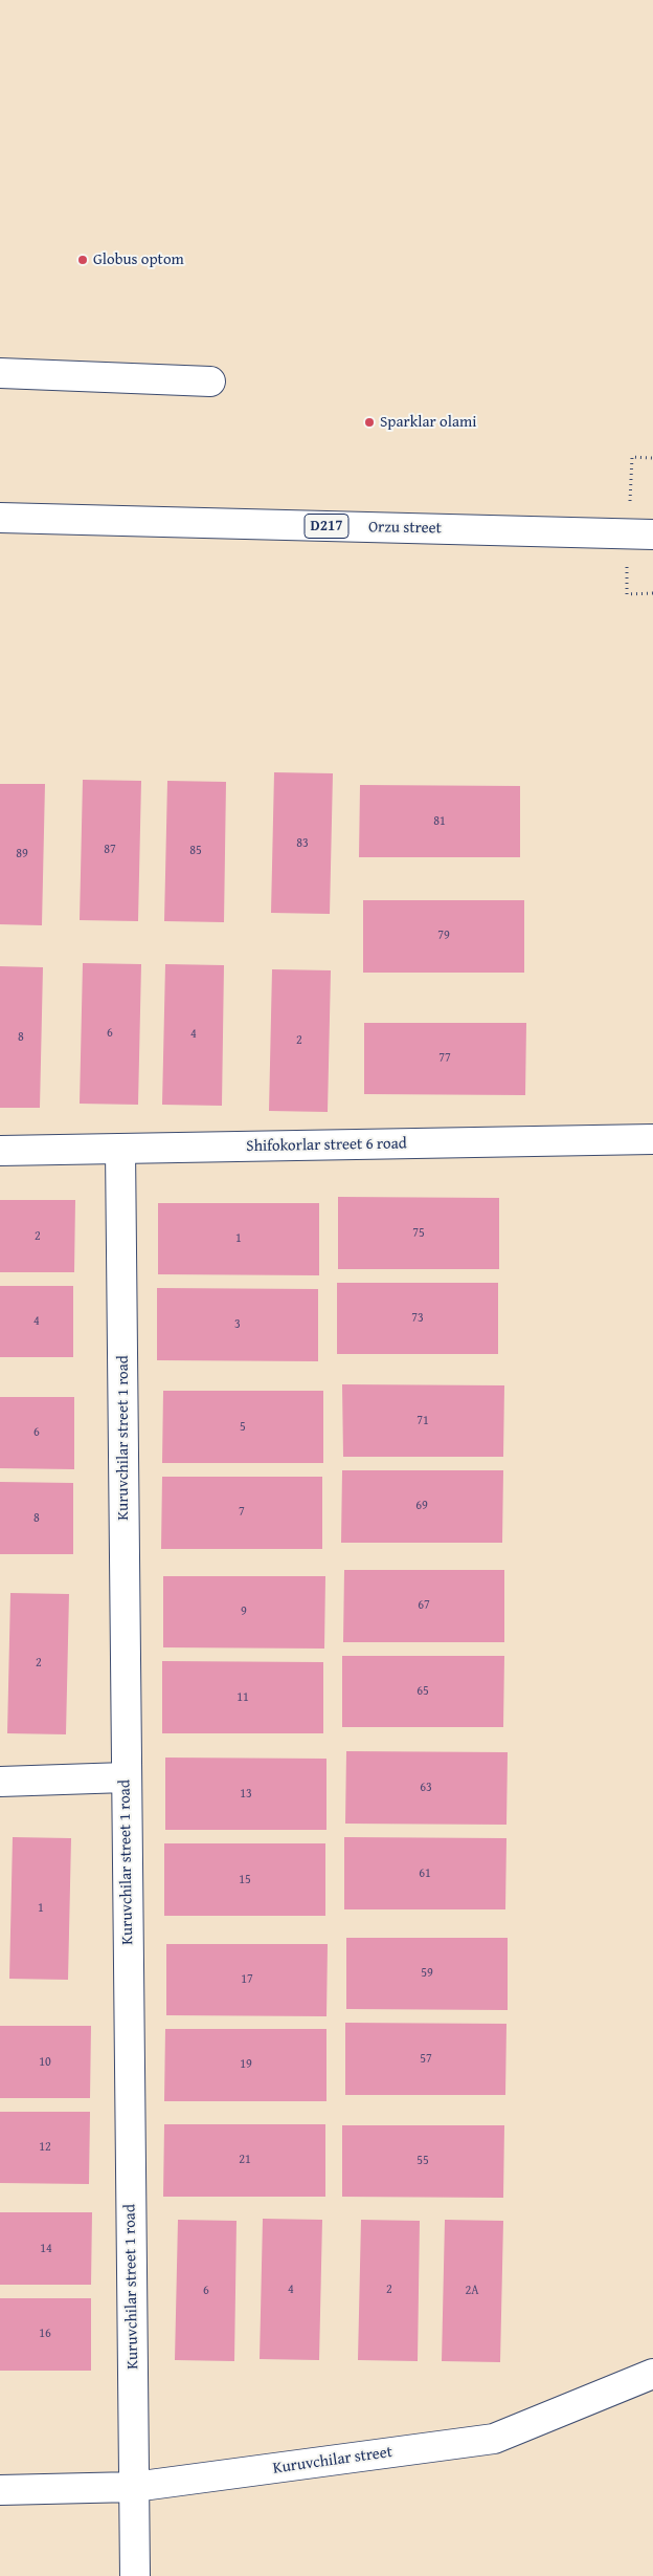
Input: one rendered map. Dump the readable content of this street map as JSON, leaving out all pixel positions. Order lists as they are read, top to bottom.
{
  "streets": {
    "street": [
      "D217",
      "Orzu street",
      "Shifokorlar street 6 road",
      "Kuruvchilar street 1 road",
      "Kuruvchilar street"
    ]
  },
  "crossings": [
    ["Shifokorlar street 6 road", "Kuruvchilar street 1 road"],
    ["Kuruvchilar street 1 road", "Kuruvchilar street"]
  ],
  "places": ["Globus optom", "Sparklar olami"],
  "house_numbers": [
    "81",
    "83",
    "87",
    "85",
    "89",
    "79",
    "6",
    "4",
    "8",
    "2",
    "77",
    "75",
    "2",
    "1",
    "73",
    "4",
    "3",
    "71",
    "5",
    "6",
    "69",
    "7",
    "8",
    "67",
    "9",
    "2",
    "65",
    "11",
    "63",
    "13",
    "61",
    "15",
    "1",
    "59",
    "17",
    "57",
    "10",
    "19",
    "12",
    "21",
    "55",
    "14",
    "4",
    "2",
    "6",
    "2A",
    "16"
  ]
}
